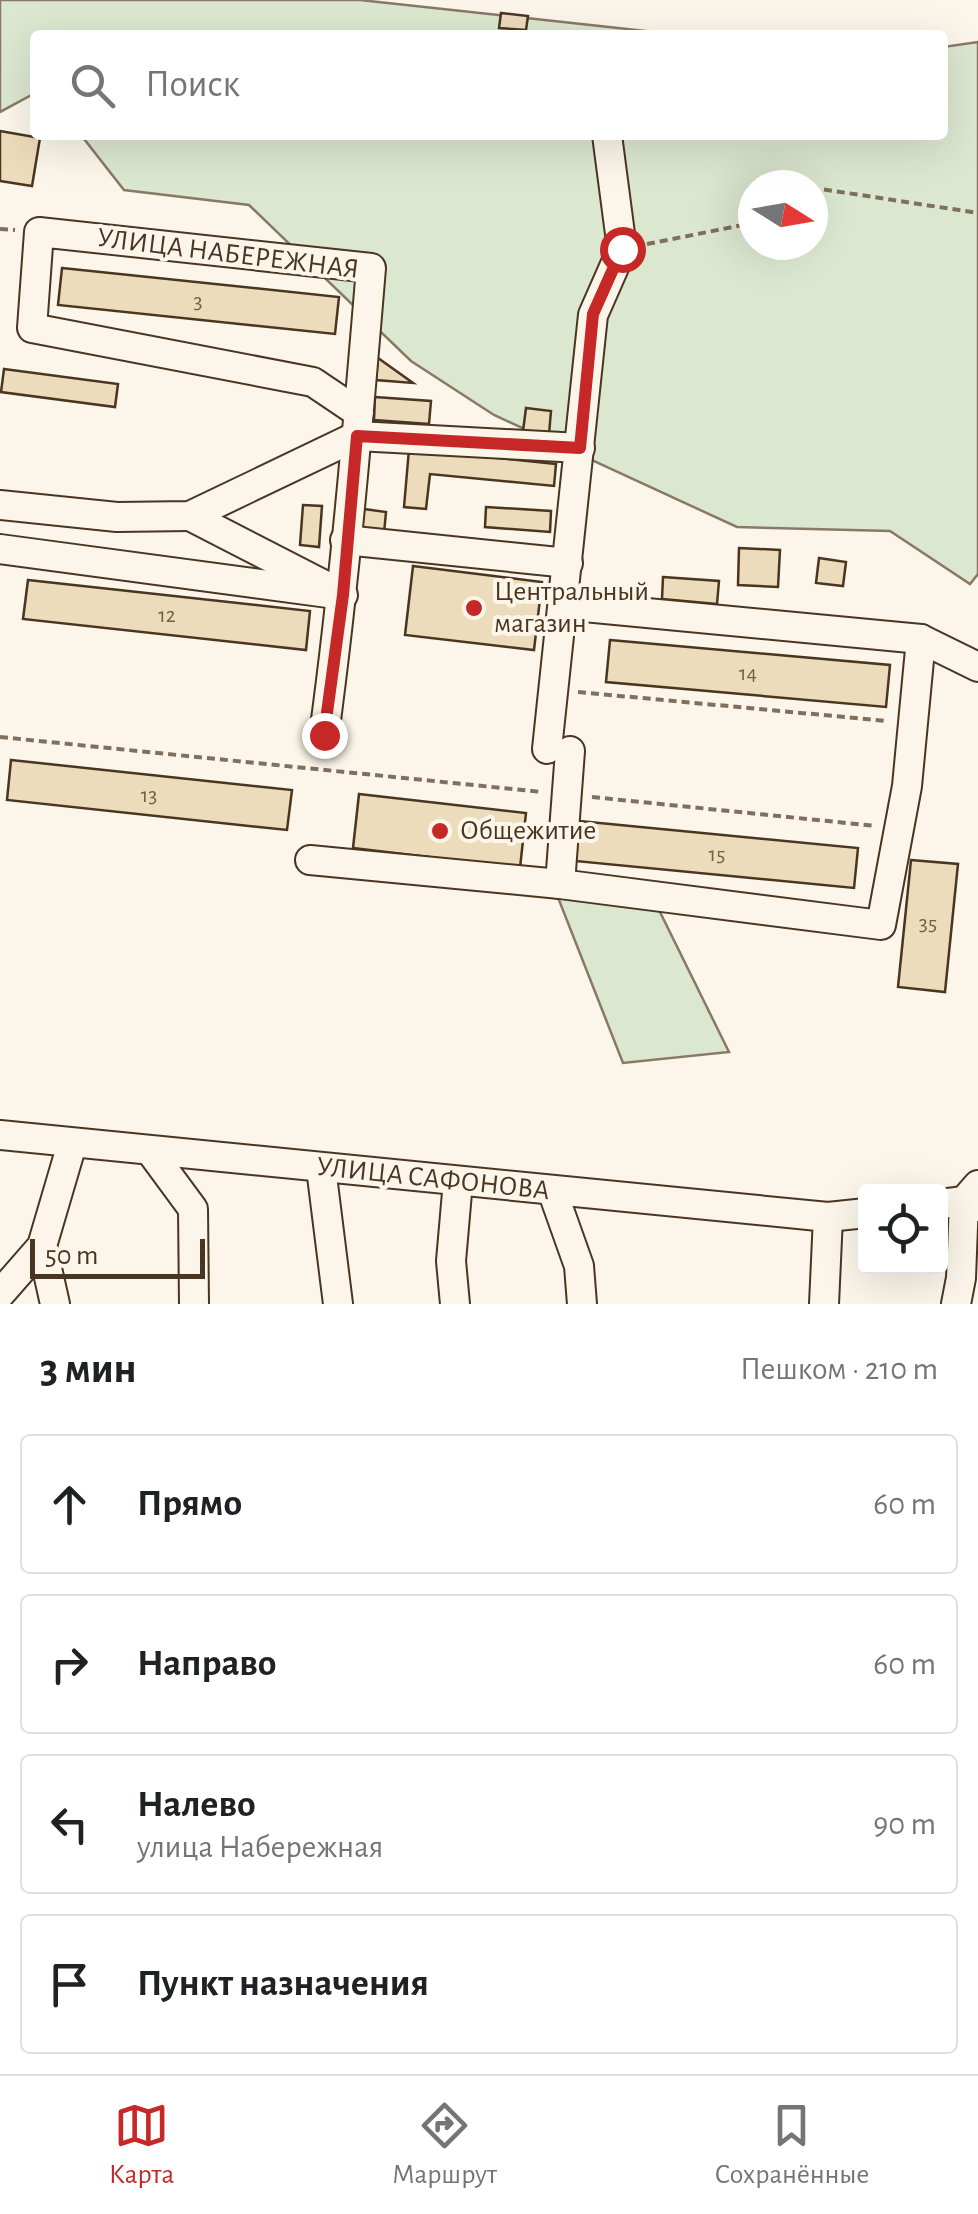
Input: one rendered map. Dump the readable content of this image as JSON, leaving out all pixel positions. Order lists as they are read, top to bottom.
{
  "streets": {
    "street": ["УЛИЦА НАБЕРЕЖНАЯ", "УЛИЦА САФОНОВА"]
  },
  "places": ["Центральный магазин", "Общежитие"],
  "house_numbers": [
    "3",
    "12",
    "14",
    "13",
    "15",
    "35"
  ],
  "scale_bar": "50 m",
  "north": "right",
  "page": {
    "search": "Поиск",
    "scale": "50 m",
    "heading": ["3 мин", "Пешком · 210 m"],
    "list": [
      ["Прямо", "60 m"],
      ["Направо", "60 m"],
      ["Налево", "улица Набережная", "90 m"],
      "Пункт назначения"
    ],
    "nav": ["Карта", "Маршрут", "Сохранённые"]
  }
}
